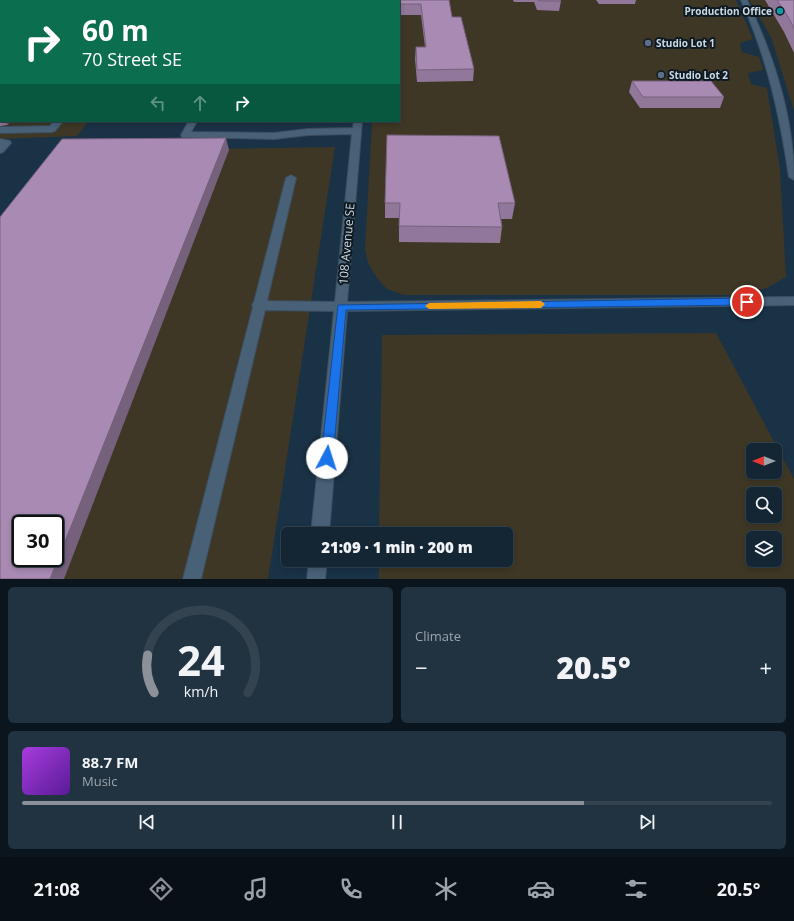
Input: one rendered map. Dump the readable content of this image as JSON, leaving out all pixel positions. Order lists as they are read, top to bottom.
{
  "streets": {
    "street": ["108 Avenue SE"]
  },
  "places": ["Production Office", "Studio Lot 1", "Studio Lot 2"],
  "north": "left",
  "page": {
    "turn": ["60 m", "70 Street SE"],
    "limit": "30",
    "trip": "21:09 · 1 min · 200 m",
    "tile": "Climate",
    "heat": ["−", "20.5°", "+"],
    "song": ["88.7 FM", "Music"],
    "tabs": ["21:08", "20.5°"],
    "gauge": ["24", "km/h"]
  }
}
